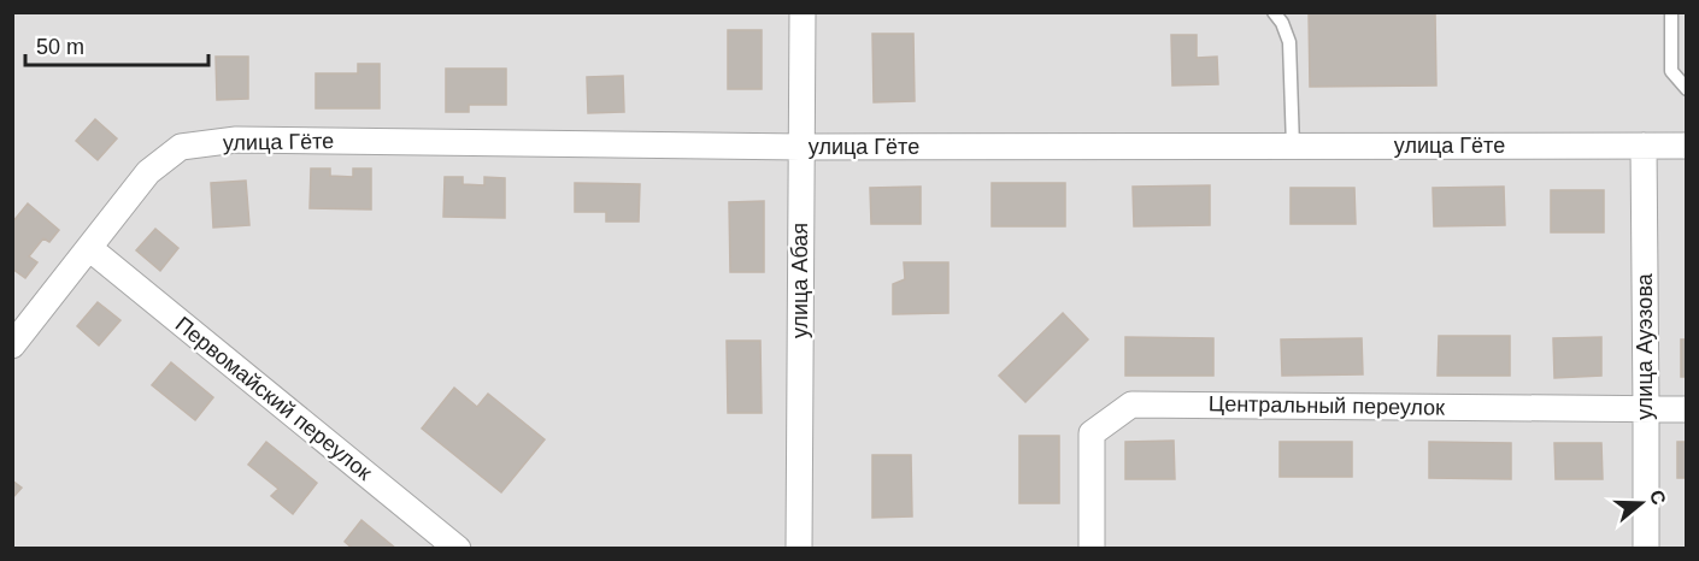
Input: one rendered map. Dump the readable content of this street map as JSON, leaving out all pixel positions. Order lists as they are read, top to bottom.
{
  "streets": {
    "street": [
      "улица Гёте",
      "улица Абая",
      "улица Ауэзова",
      "Первомайский переулок",
      "Центральный переулок"
    ]
  },
  "crossings": [
    ["улица Гёте", "улица Абая"],
    ["улица Гёте", "улица Ауэзова"],
    ["улица Гёте", "Первомайский переулок"],
    ["улица Ауэзова", "Центральный переулок"]
  ],
  "scale_bar": "50 m",
  "north": "right"
}
